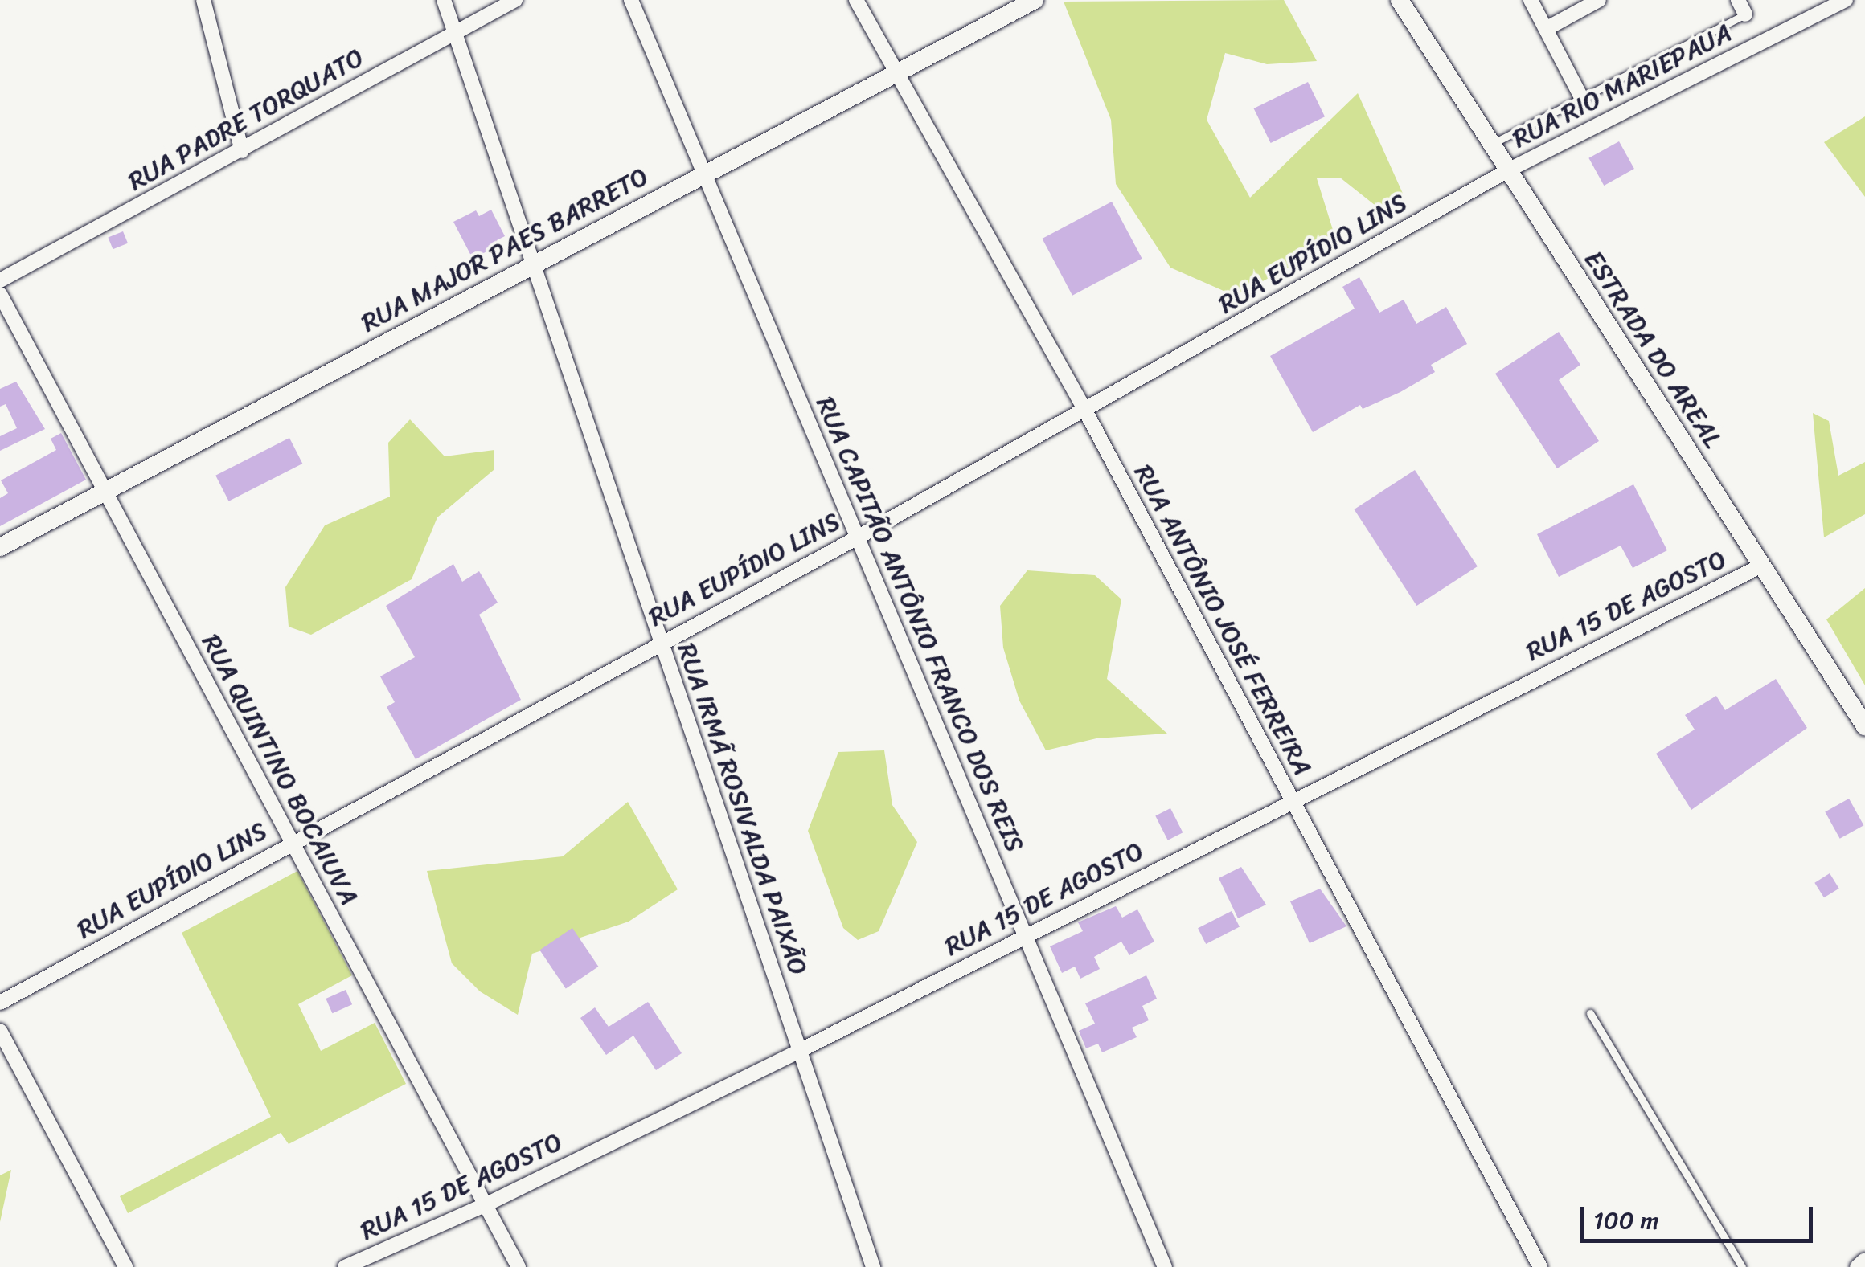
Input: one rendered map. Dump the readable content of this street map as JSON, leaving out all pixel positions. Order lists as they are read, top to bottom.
{
  "streets": {
    "street": [
      "RUA RIO MARIEPAUA",
      "RUA PADRE TORQUATO",
      "RUA MAJOR PAES BARRETO",
      "RUA EUPÍDIO LINS",
      "ESTRADA DO AREAL",
      "RUA 15 DE AGOSTO",
      "RUA ANTÔNIO JOSÉ FERREIRA",
      "RUA CAPITÃO ANTÔNIO FRANCO DOS REIS",
      "RUA QUINTINO BOCAIUVA",
      "RUA IRMÃ ROSIVALDA PAIXÃO"
    ]
  },
  "crossings": [
    ["RUA RIO MARIEPAUA", "RUA EUPÍDIO LINS"],
    ["RUA RIO MARIEPAUA", "ESTRADA DO AREAL"],
    ["RUA PADRE TORQUATO", "RUA IRMÃ ROSIVALDA PAIXÃO"],
    ["RUA MAJOR PAES BARRETO", "RUA ANTÔNIO JOSÉ FERREIRA"],
    ["RUA MAJOR PAES BARRETO", "RUA CAPITÃO ANTÔNIO FRANCO DOS REIS"],
    ["RUA MAJOR PAES BARRETO", "RUA QUINTINO BOCAIUVA"],
    ["RUA MAJOR PAES BARRETO", "RUA IRMÃ ROSIVALDA PAIXÃO"],
    ["RUA EUPÍDIO LINS", "ESTRADA DO AREAL"],
    ["RUA EUPÍDIO LINS", "RUA ANTÔNIO JOSÉ FERREIRA"],
    ["RUA EUPÍDIO LINS", "RUA CAPITÃO ANTÔNIO FRANCO DOS REIS"],
    ["RUA EUPÍDIO LINS", "RUA QUINTINO BOCAIUVA"],
    ["RUA EUPÍDIO LINS", "RUA IRMÃ ROSIVALDA PAIXÃO"],
    ["ESTRADA DO AREAL", "RUA 15 DE AGOSTO"],
    ["RUA 15 DE AGOSTO", "RUA ANTÔNIO JOSÉ FERREIRA"],
    ["RUA 15 DE AGOSTO", "RUA CAPITÃO ANTÔNIO FRANCO DOS REIS"],
    ["RUA 15 DE AGOSTO", "RUA QUINTINO BOCAIUVA"],
    ["RUA 15 DE AGOSTO", "RUA IRMÃ ROSIVALDA PAIXÃO"]
  ],
  "scale_bar": "100 m"
}
